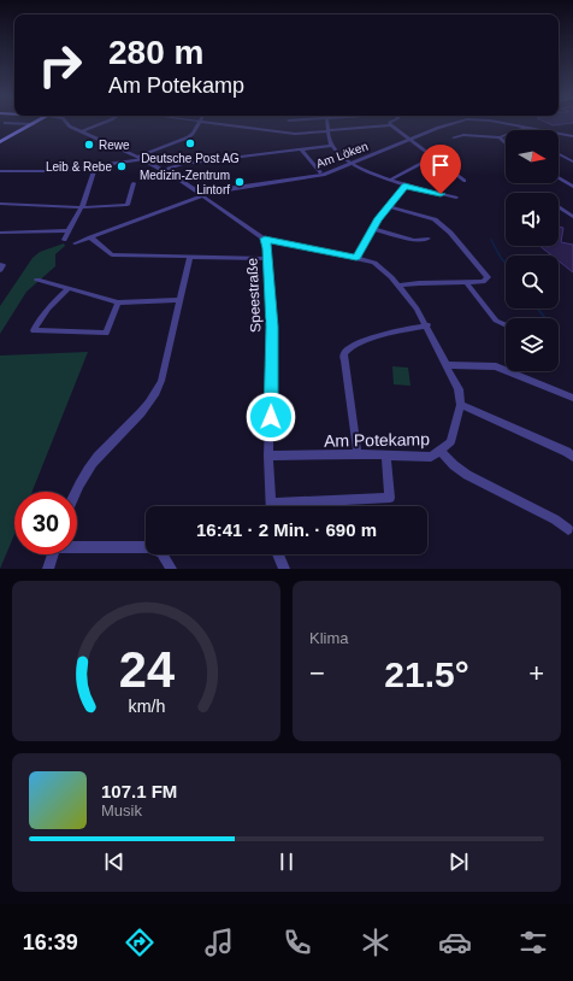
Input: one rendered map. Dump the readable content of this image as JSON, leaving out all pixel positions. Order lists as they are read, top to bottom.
{
  "streets": {
    "street": ["Am Löken", "Speestraße", "Am Potekamp"]
  },
  "crossings": [
    ["Am Löken", "Speestraße"],
    ["Speestraße", "Am Potekamp"]
  ],
  "places": [
    "Deutsche Post AG",
    "Rewe",
    "Leib & Rebe",
    "Medizin-Zentrum Lintorf"
  ],
  "north": "right",
  "page": {
    "turn": ["280 m", "Am Potekamp"],
    "limit": "30",
    "trip": "16:41 · 2 Min. · 690 m",
    "tile": "Klima",
    "heat": ["−", "21.5°", "+"],
    "song": ["107.1 FM", "Musik"],
    "tabs": "16:39",
    "gauge": ["24", "km/h"]
  }
}
